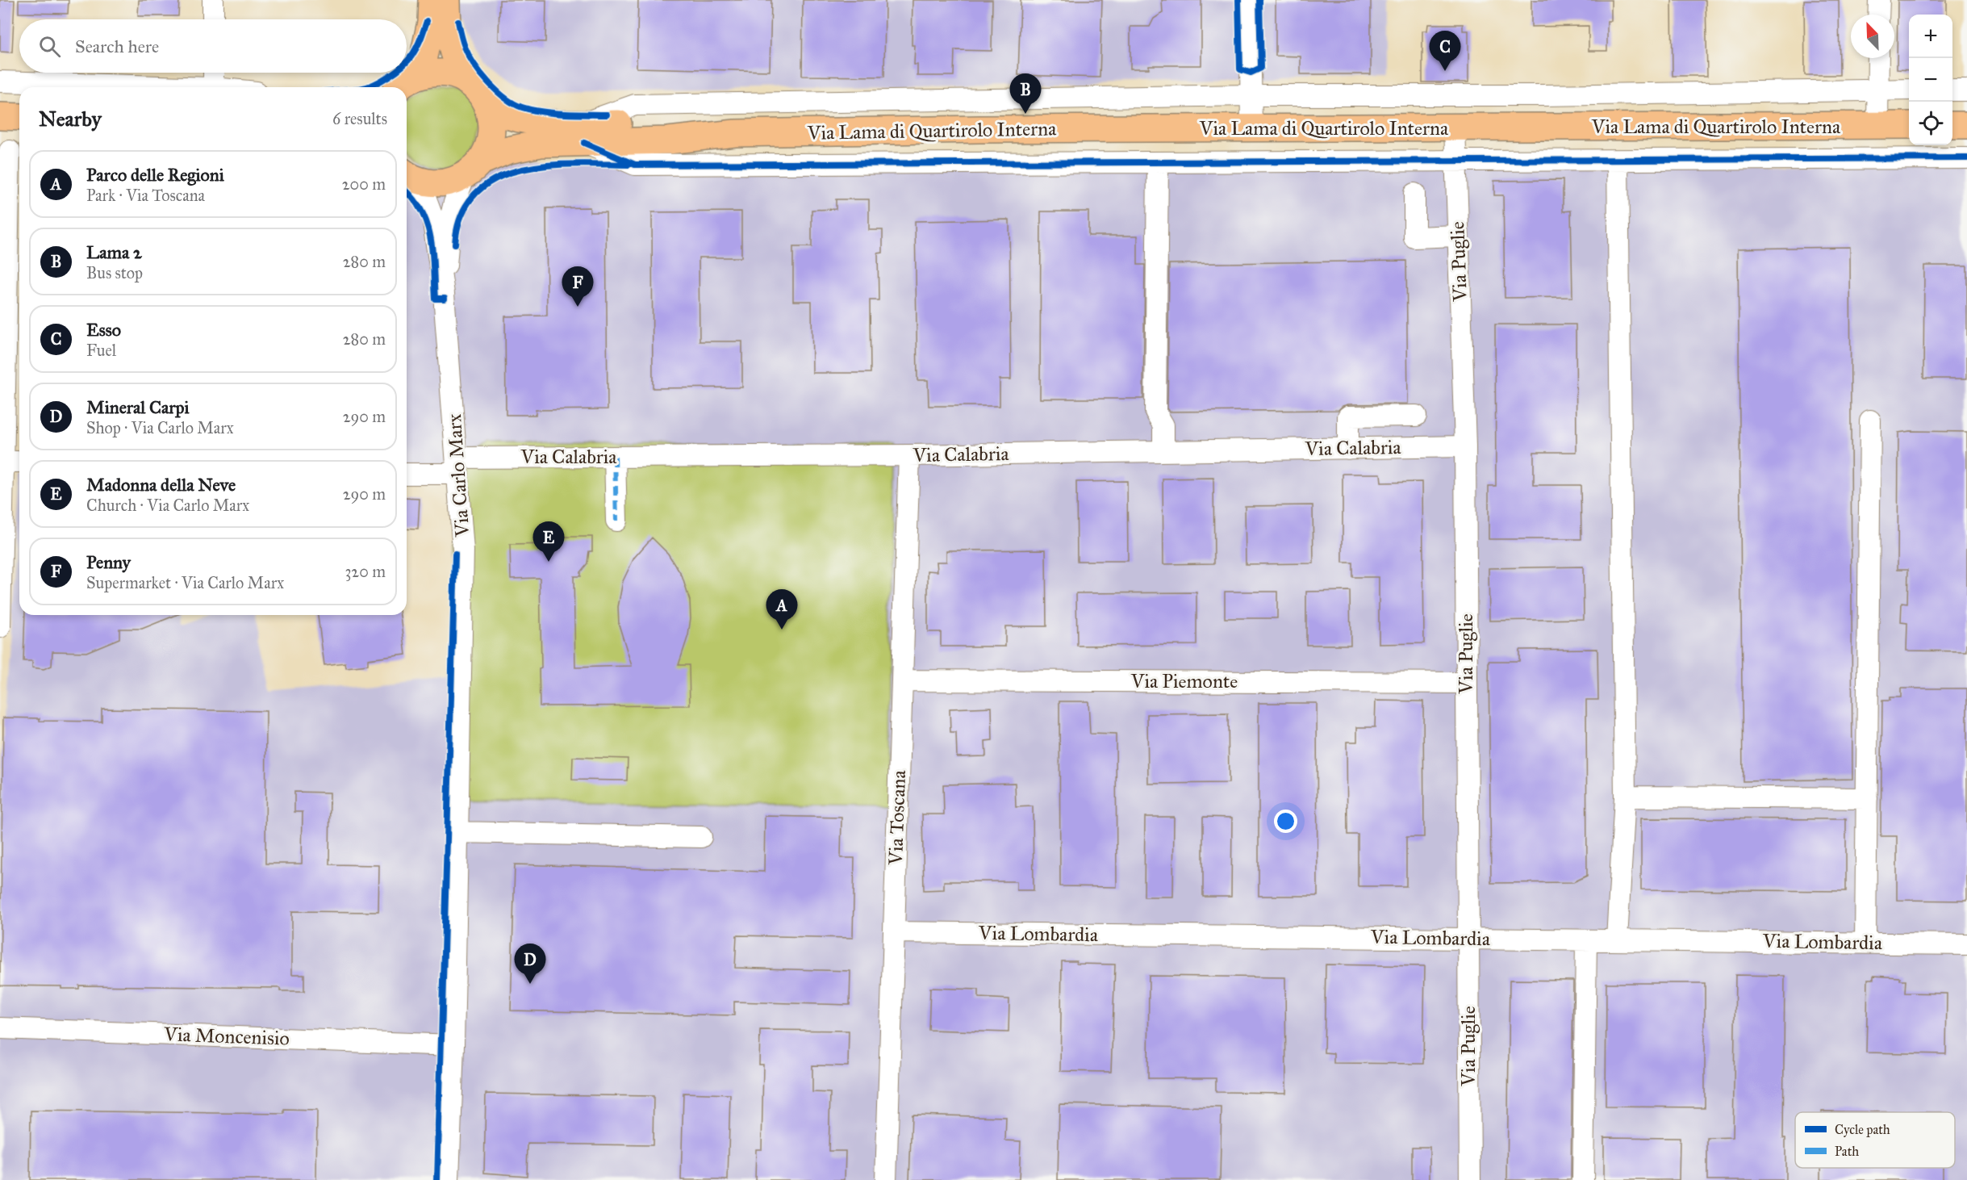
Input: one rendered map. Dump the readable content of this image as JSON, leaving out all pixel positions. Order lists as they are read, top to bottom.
{
  "streets": {
    "main road": ["Via Lama di Quartirolo Interna", "Via Carlo Marx"],
    "street": [
      "Via Puglie",
      "Via Calabria",
      "Via Piemonte",
      "Via Toscana",
      "Via Lombardia",
      "Via Moncenisio"
    ]
  },
  "crossings": [
    ["Via Lama di Quartirolo Interna", "Via Puglie"],
    ["Via Lama di Quartirolo Interna", "Via Carlo Marx"],
    ["Via Puglie", "Via Calabria"],
    ["Via Puglie", "Via Piemonte"],
    ["Via Puglie", "Via Lombardia"],
    ["Via Calabria", "Via Carlo Marx"],
    ["Via Calabria", "Via Toscana"],
    ["Via Carlo Marx", "Via Moncenisio"],
    ["Via Piemonte", "Via Toscana"],
    ["Via Toscana", "Via Lombardia"]
  ],
  "legend": ["Cycle path", "Path"],
  "north": "top left",
  "page": {
    "map_buttons": ["+", "−"],
    "search": "Search here",
    "pins": [
      "C",
      "B",
      "F",
      "E",
      "A",
      "D"
    ],
    "heading": ["Nearby", "6 results"],
    "list": [
      {
        "mark": "A",
        "name": "Parco delle Regioni",
        "note": "Park · Via Toscana",
        "value": "200 m"
      },
      {
        "mark": "B",
        "name": "Lama 2",
        "note": "Bus stop",
        "value": "280 m"
      },
      {
        "mark": "C",
        "name": "Esso",
        "note": "Fuel",
        "value": "280 m"
      },
      {
        "mark": "D",
        "name": "Mineral Carpi",
        "note": "Shop · Via Carlo Marx",
        "value": "290 m"
      },
      {
        "mark": "E",
        "name": "Madonna della Neve",
        "note": "Church · Via Carlo Marx",
        "value": "290 m"
      },
      {
        "mark": "F",
        "name": "Penny",
        "note": "Supermarket · Via Carlo Marx",
        "value": "320 m"
      }
    ]
  }
}
